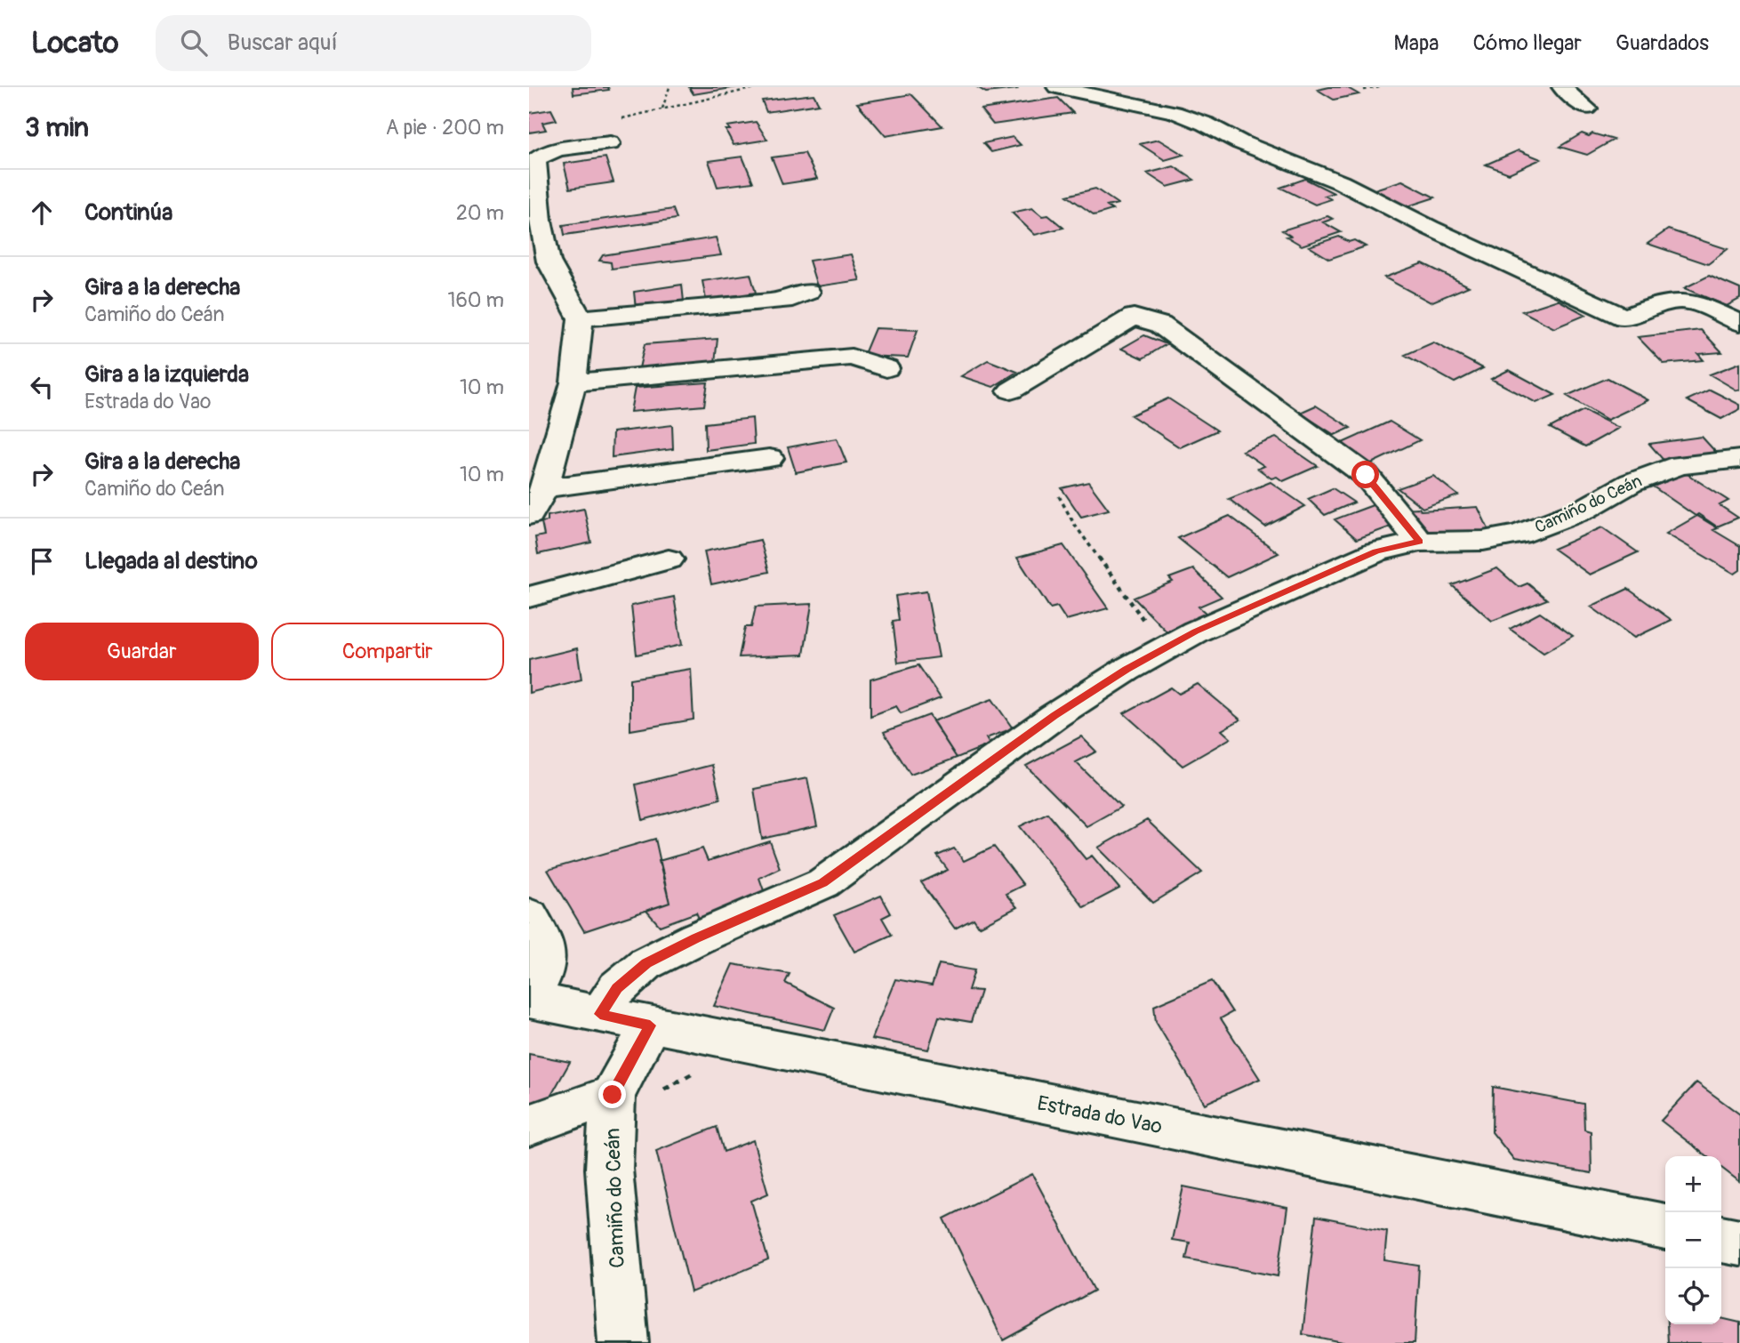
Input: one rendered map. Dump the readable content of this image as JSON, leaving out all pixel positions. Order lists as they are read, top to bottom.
{
  "streets": {
    "street": ["Camiño do Ceán", "Estrada do Vao"]
  },
  "crossings": [
    ["Camiño do Ceán", "Estrada do Vao"]
  ],
  "page": {
    "header": "Locato",
    "search": "Buscar aquí",
    "nav": ["Mapa", "Cómo llegar", "Guardados"],
    "heading": ["3 min", "A pie · 200 m"],
    "list": [
      ["Continúa", "20 m"],
      ["Gira a la derecha", "Camiño do Ceán", "160 m"],
      ["Gira a la izquierda", "Estrada do Vao", "10 m"],
      ["Gira a la derecha", "Camiño do Ceán", "10 m"],
      "Llegada al destino"
    ],
    "buttons": ["Guardar", "Compartir"],
    "map_buttons": ["+", "−"]
  }
}
